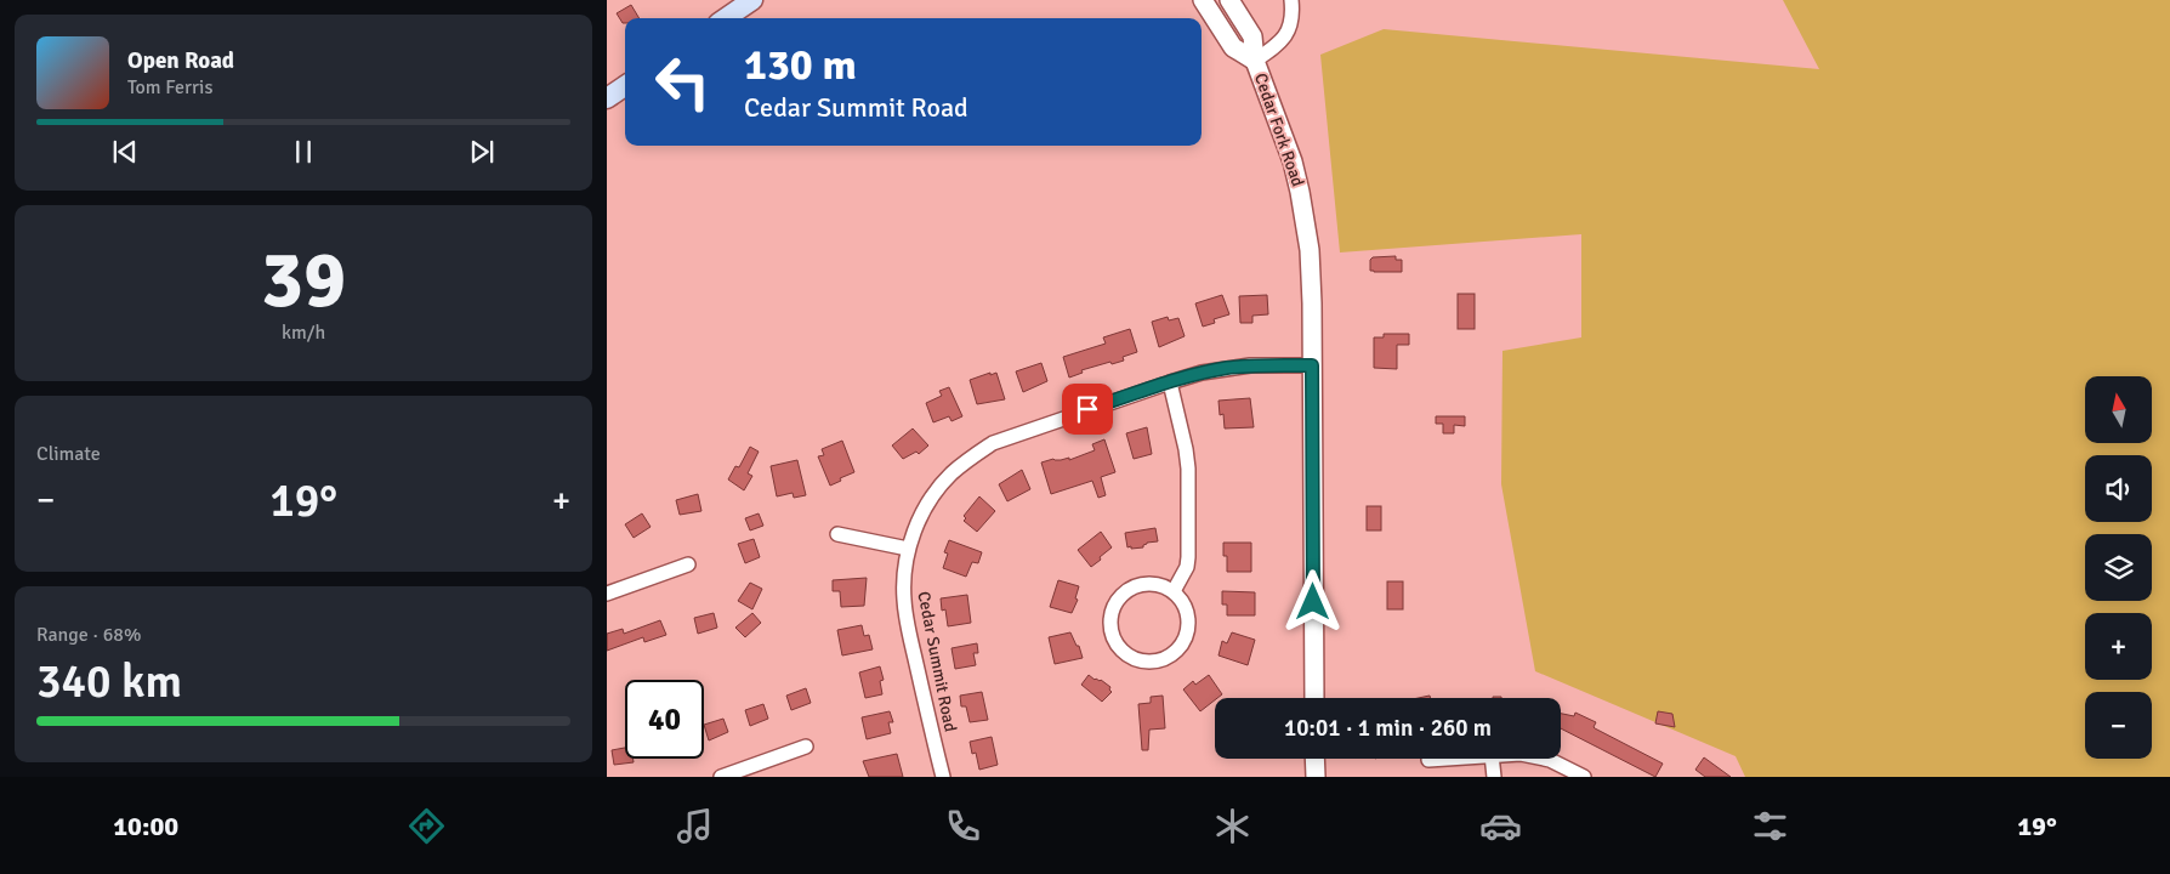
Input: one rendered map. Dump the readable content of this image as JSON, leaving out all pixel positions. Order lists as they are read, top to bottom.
{
  "streets": {
    "street": ["Cedar Fork Road", "Cedar Summit Road"]
  },
  "crossings": [
    ["Cedar Fork Road", "Cedar Summit Road"]
  ],
  "north": "top",
  "page": {
    "turn": ["130 m", "Cedar Summit Road"],
    "song": ["Open Road", "Tom Ferris"],
    "tile": [
      ["39", "km/h"],
      "Climate",
      ["Range · 68%", "340 km"]
    ],
    "map_buttons": ["+", "−"],
    "heat": ["−", "19°", "+"],
    "limit": "40",
    "trip": "10:01 · 1 min · 260 m",
    "tabs": ["10:00", "19°"]
  }
}
